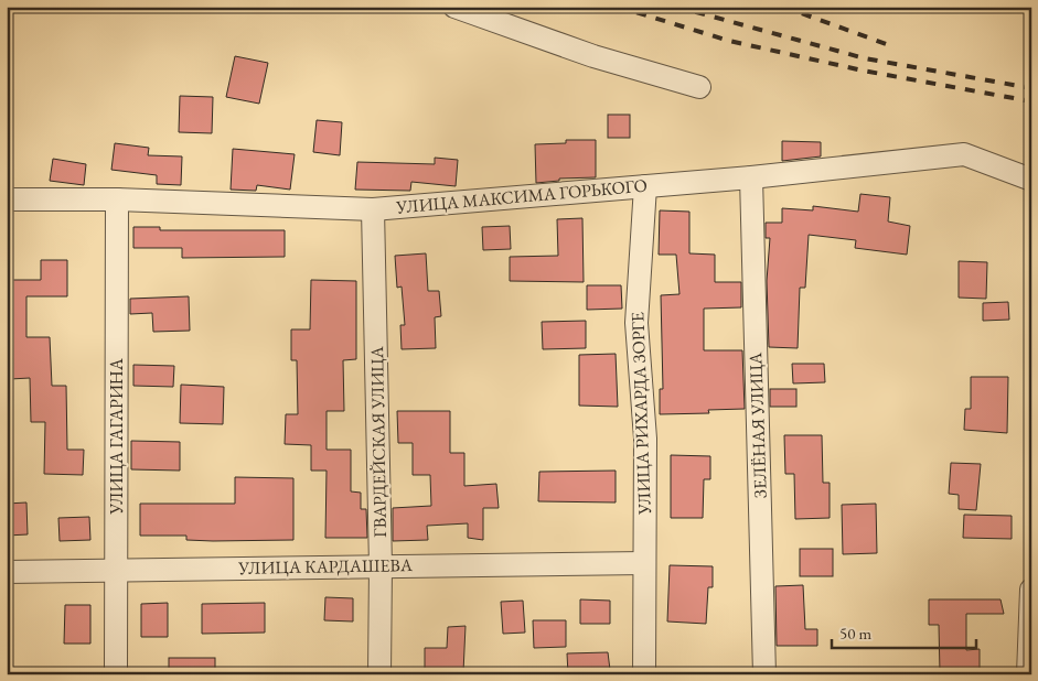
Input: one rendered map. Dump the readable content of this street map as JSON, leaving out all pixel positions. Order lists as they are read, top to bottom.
{
  "streets": {
    "street": [
      "УЛИЦА МАКСИМА ГОРЬКОГО",
      "УЛИЦА РИХАРДА ЗОРГЕ",
      "ЗЕЛЁНАЯ УЛИЦА",
      "УЛИЦА ГАГАРИНА",
      "ГВАРДЕЙСКАЯ УЛИЦА",
      "УЛИЦА КАРДАШЕВА"
    ]
  },
  "crossings": [
    ["УЛИЦА МАКСИМА ГОРЬКОГО", "УЛИЦА РИХАРДА ЗОРГЕ"],
    ["УЛИЦА МАКСИМА ГОРЬКОГО", "ЗЕЛЁНАЯ УЛИЦА"],
    ["УЛИЦА МАКСИМА ГОРЬКОГО", "УЛИЦА ГАГАРИНА"],
    ["УЛИЦА МАКСИМА ГОРЬКОГО", "ГВАРДЕЙСКАЯ УЛИЦА"],
    ["УЛИЦА РИХАРДА ЗОРГЕ", "УЛИЦА КАРДАШЕВА"],
    ["УЛИЦА ГАГАРИНА", "УЛИЦА КАРДАШЕВА"],
    ["ГВАРДЕЙСКАЯ УЛИЦА", "УЛИЦА КАРДАШЕВА"]
  ],
  "scale_bar": "50 m"
}
